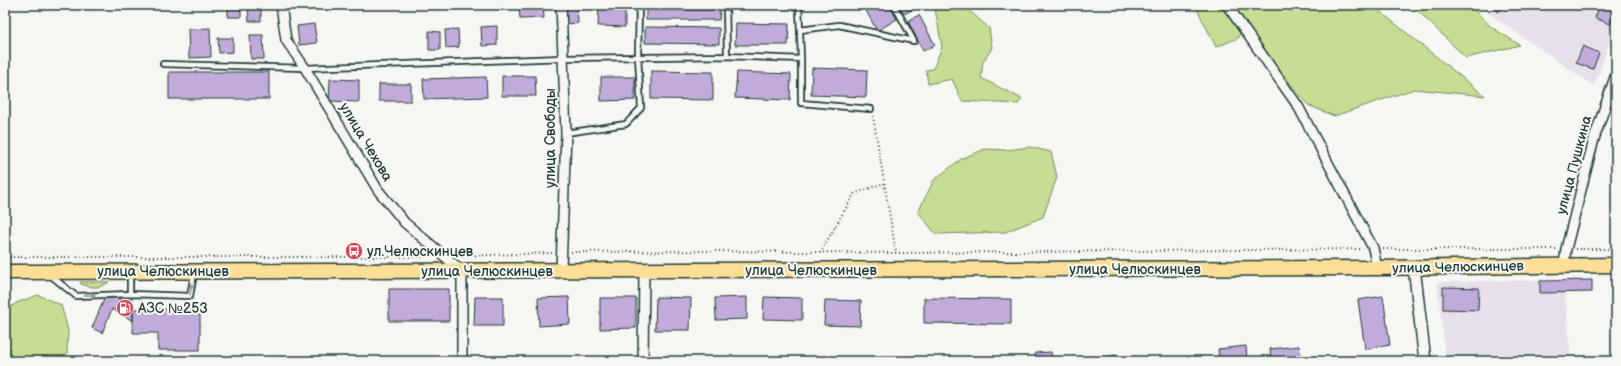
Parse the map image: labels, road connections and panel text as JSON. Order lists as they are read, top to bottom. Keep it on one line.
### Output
{"streets":{"main road":["улица Челюскинцев"],"street":["улица Свободы","улица Чехова","улица Пушкина"]},"crossings":[["улица Свободы","улица Челюскинцев"],["улица Чехова","улица Челюскинцев"],["улица Пушкина","улица Челюскинцев"]],"places":{"bus stop":["ул.Челюскинцев"],"fuel station":["АЗС №253"]}}
